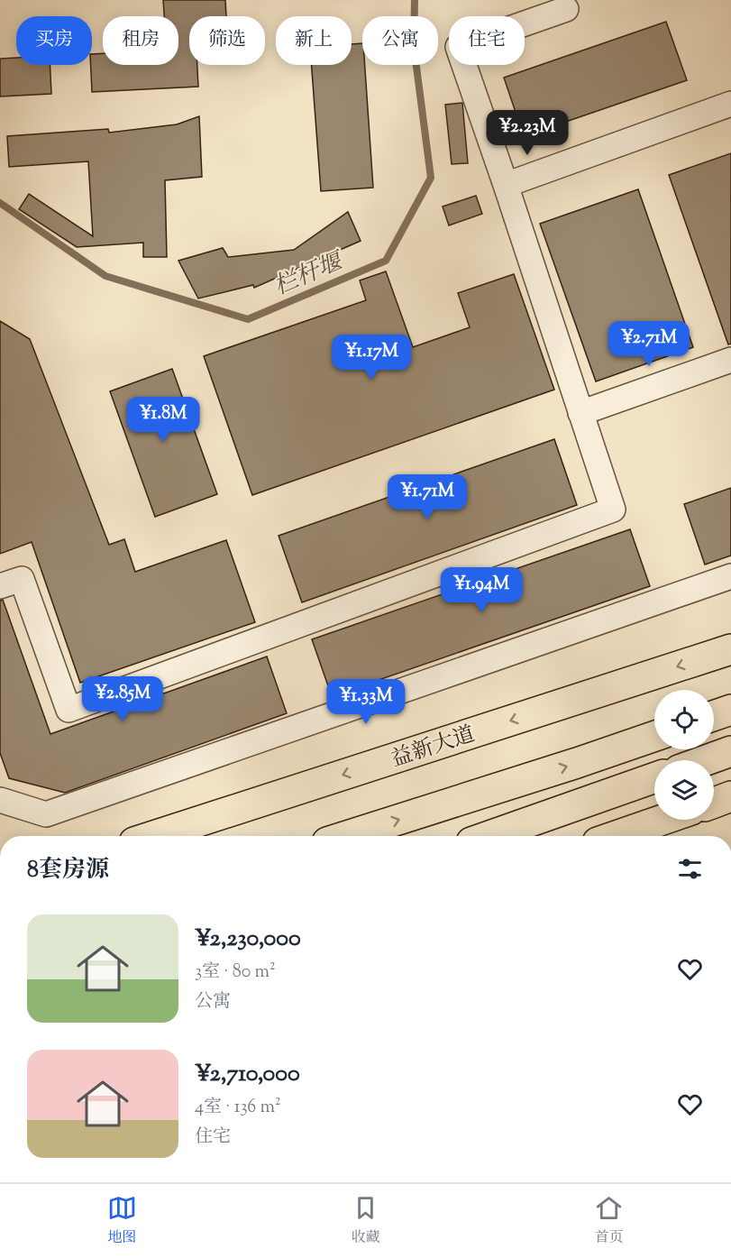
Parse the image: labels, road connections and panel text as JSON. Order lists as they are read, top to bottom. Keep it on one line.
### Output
{"streets":{"main road":["益新大道"]},"water":["栏杆堰"],"page":{"chip":["买房","租房","筛选","新上","公寓","住宅"],"price":["¥2.23M","¥2.71M","¥1.17M","¥1.8M","¥1.71M","¥1.94M","¥2.85M","¥1.33M"],"heading":"8套房源","list":[{"name":"¥2,230,000","note":"3室 · 80 m² · 公寓"},{"name":"¥2,710,000","note":"4室 · 136 m² · 住宅"}],"tabs":["地图","收藏","首页"]}}
